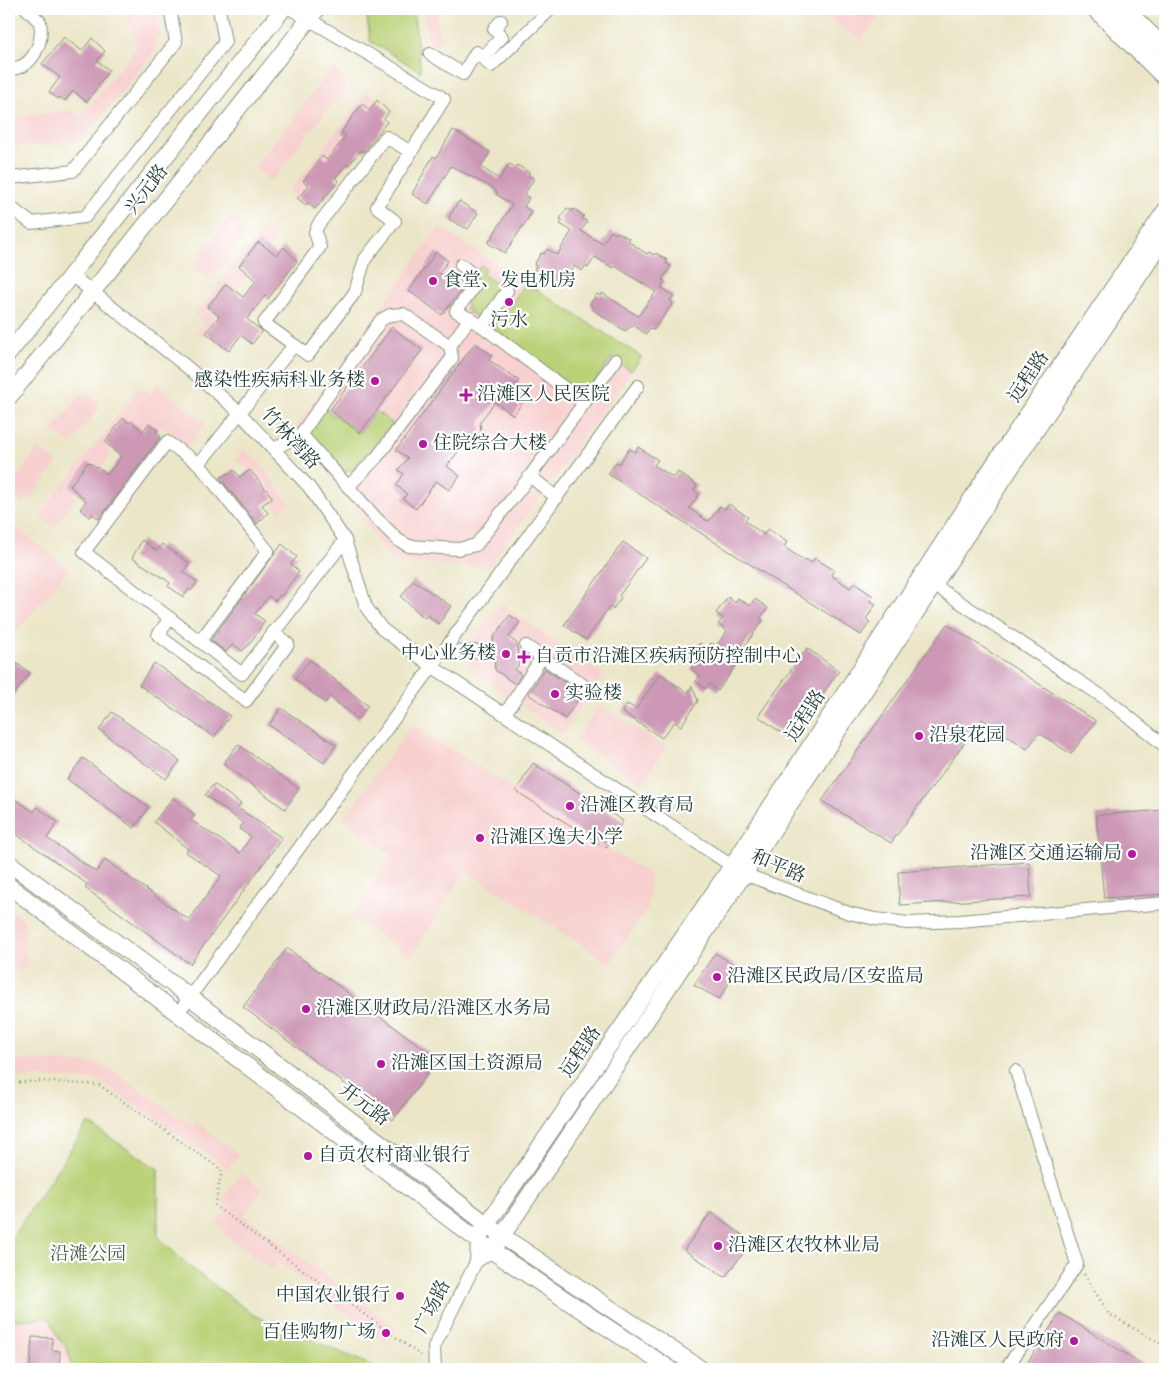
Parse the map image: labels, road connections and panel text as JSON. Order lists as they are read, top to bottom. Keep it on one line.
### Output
{"streets":{"main road":["兴元路","远程路","开元路"],"street":["竹林湾路","和平路","广场路"]},"crossings":[["兴元路","竹林湾路"],["远程路","和平路"],["远程路","开元路"],["竹林湾路","和平路"]],"parks":["沿滩公园"],"places":{"other":["食堂、发电机房","污水","感染性疾病科业务楼","住院综合大楼","中心业务楼","实验楼","沿泉花园","沿滩区教育局","沿滩区逸夫小学","沿滩区交通运输局","沿滩区民政局/区安监局","沿滩区财政局/沿滩区水务局","沿滩区国土资源局","自贡农村商业银行","沿滩区农牧林业局","中国农业银行","百佳购物广场","沿滩区人民政府"],"health":["沿滩区人民医院","自贡市沿滩区疾病预防控制中心"]}}
